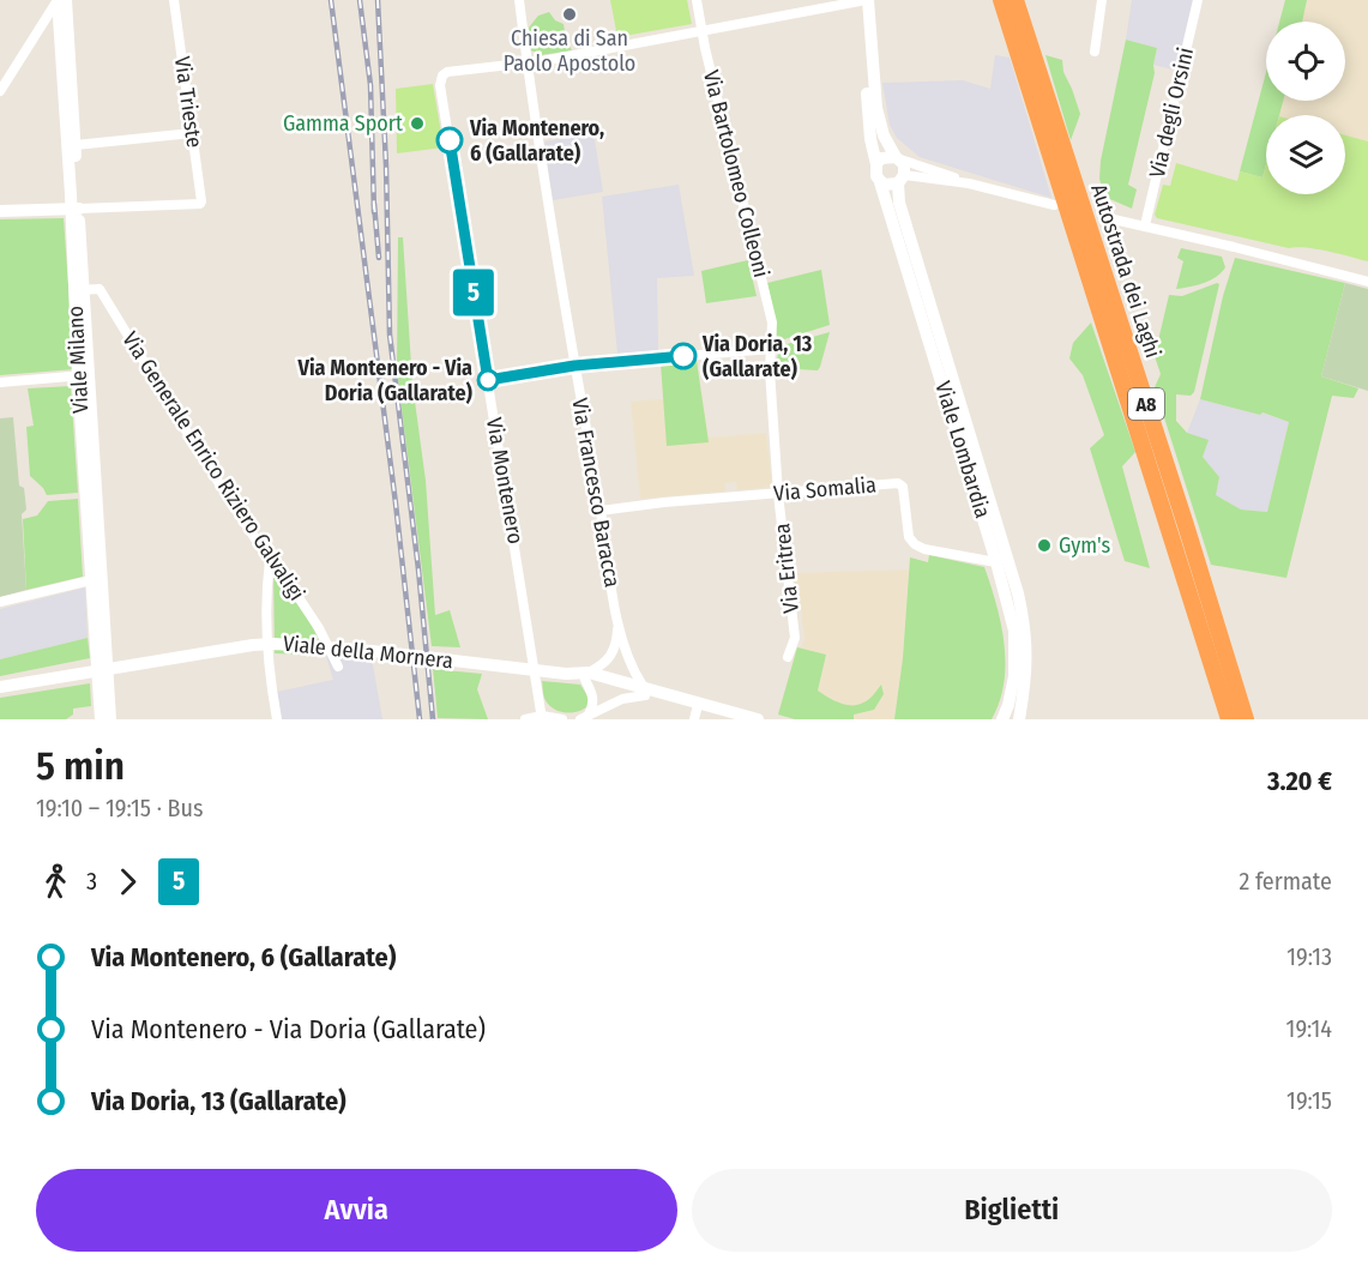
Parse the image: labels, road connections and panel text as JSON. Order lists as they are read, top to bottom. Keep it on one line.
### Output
{"streets":{"highway":["Autostrada dei Laghi","A8"],"main road":["Viale Milano","Viale Lombardia","Viale della Mornera"],"street":["Via Trieste","Via degli Orsini","Via Bartolomeo Colleoni","Via Generale Enrico Riziero Galvaligi","Via Montenero","Via Somalia","Via Francesco Baracca","Via Eritrea"]},"crossings":[["Via Trieste","Viale Milano"],["Via Bartolomeo Colleoni","Via Eritrea"],["Viale Milano","Via Generale Enrico Riziero Galvaligi"],["Viale Lombardia","Via Somalia"],["Via Montenero","Via Francesco Baracca"],["Via Somalia","Via Francesco Baracca"],["Via Somalia","Via Eritrea"],["Via Francesco Baracca","Viale della Mornera"]],"places":["Chiesa di San Paolo Apostolo","Gamma Sport","Via Montenero, 6 (Gallarate)","Via Doria, 13 (Gallarate)","Via Montenero - Via Doria (Gallarate)","Gym's"],"lines":["bus line 5"],"page":{"on_map":"5","heading":["5 min","19:10 – 19:15 · Bus","3.20 €"],"legs":["3","5","2 fermate"],"list":[{"name":"Via Montenero, 6 (Gallarate)","value":"19:13"},{"name":"Via Montenero - Via Doria (Gallarate)","value":"19:14"},{"name":"Via Doria, 13 (Gallarate)","value":"19:15"}],"buttons":["Avvia","Biglietti"]}}
